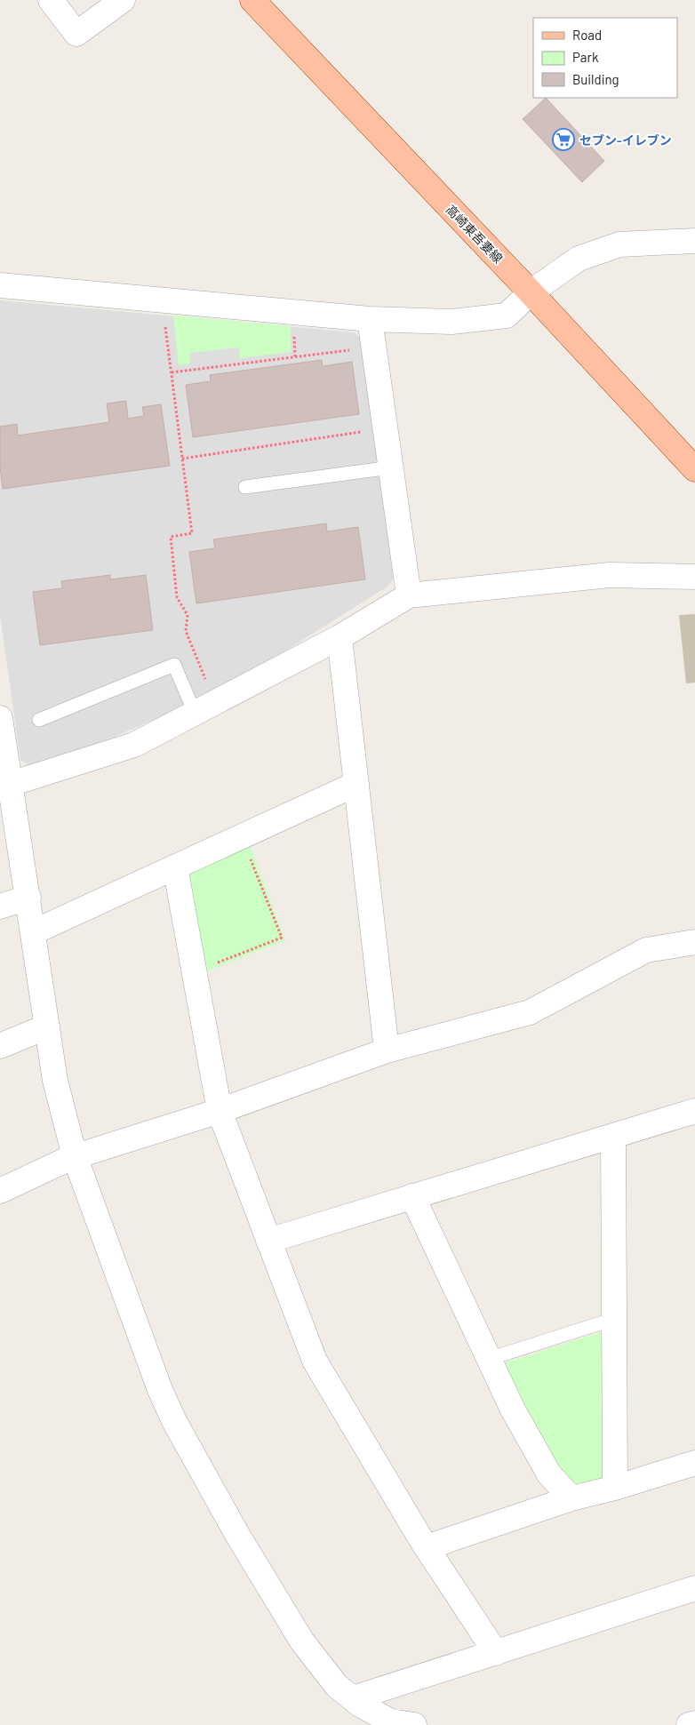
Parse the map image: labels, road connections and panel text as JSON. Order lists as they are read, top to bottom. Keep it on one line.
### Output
{"streets":{"main road":["高崎東吾妻線"]},"places":{"supermarket":["セブン-イレブン"]},"legend":["Road","Park","Building"]}
